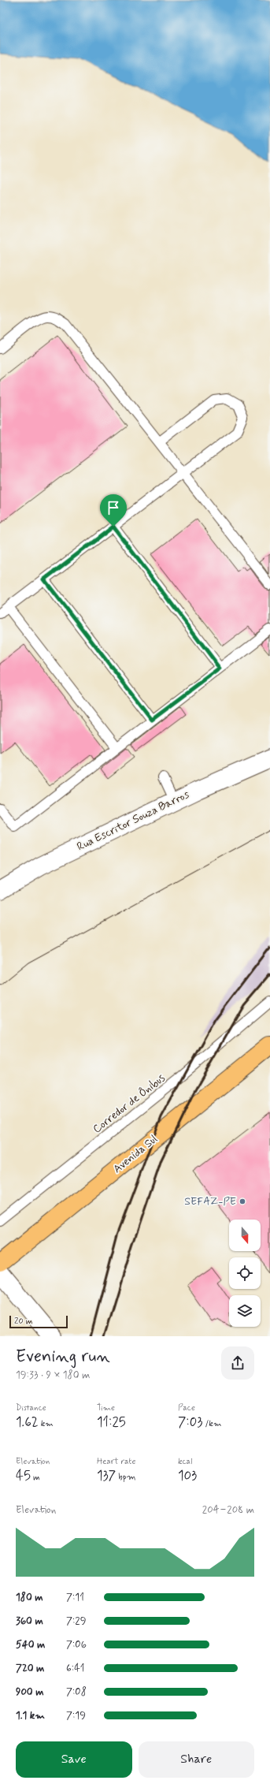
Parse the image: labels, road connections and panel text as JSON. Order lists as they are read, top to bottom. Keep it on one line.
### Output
{"streets":{"highway":["Avenida Sul"],"street":["Rua Escritor Souza Barros"],"lane":["Corredor de Ônibus"]},"places":["SEFAZ-PE"],"scale_bar":"20 m","north":"bottom","page":{"scale":"20 m","heading":["Evening run","19:33 · 9 × 180 m"],"stats":[["Distance","1.62 km"],["Time","11:25"],["Pace","7:03 /km"],["Elevation","45 m"],["Heart rate","137 bpm"],["kcal","103"]],"chart":["Elevation","204–208 m"],"list":[{"name":"180 m","note":"7:11"},{"name":"360 m","note":"7:29"},{"name":"540 m","note":"7:06"},{"name":"720 m","note":"6:41"},{"name":"900 m","note":"7:08"},{"name":"1.1 km","note":"7:19"}],"buttons":["Save","Share"]}}
